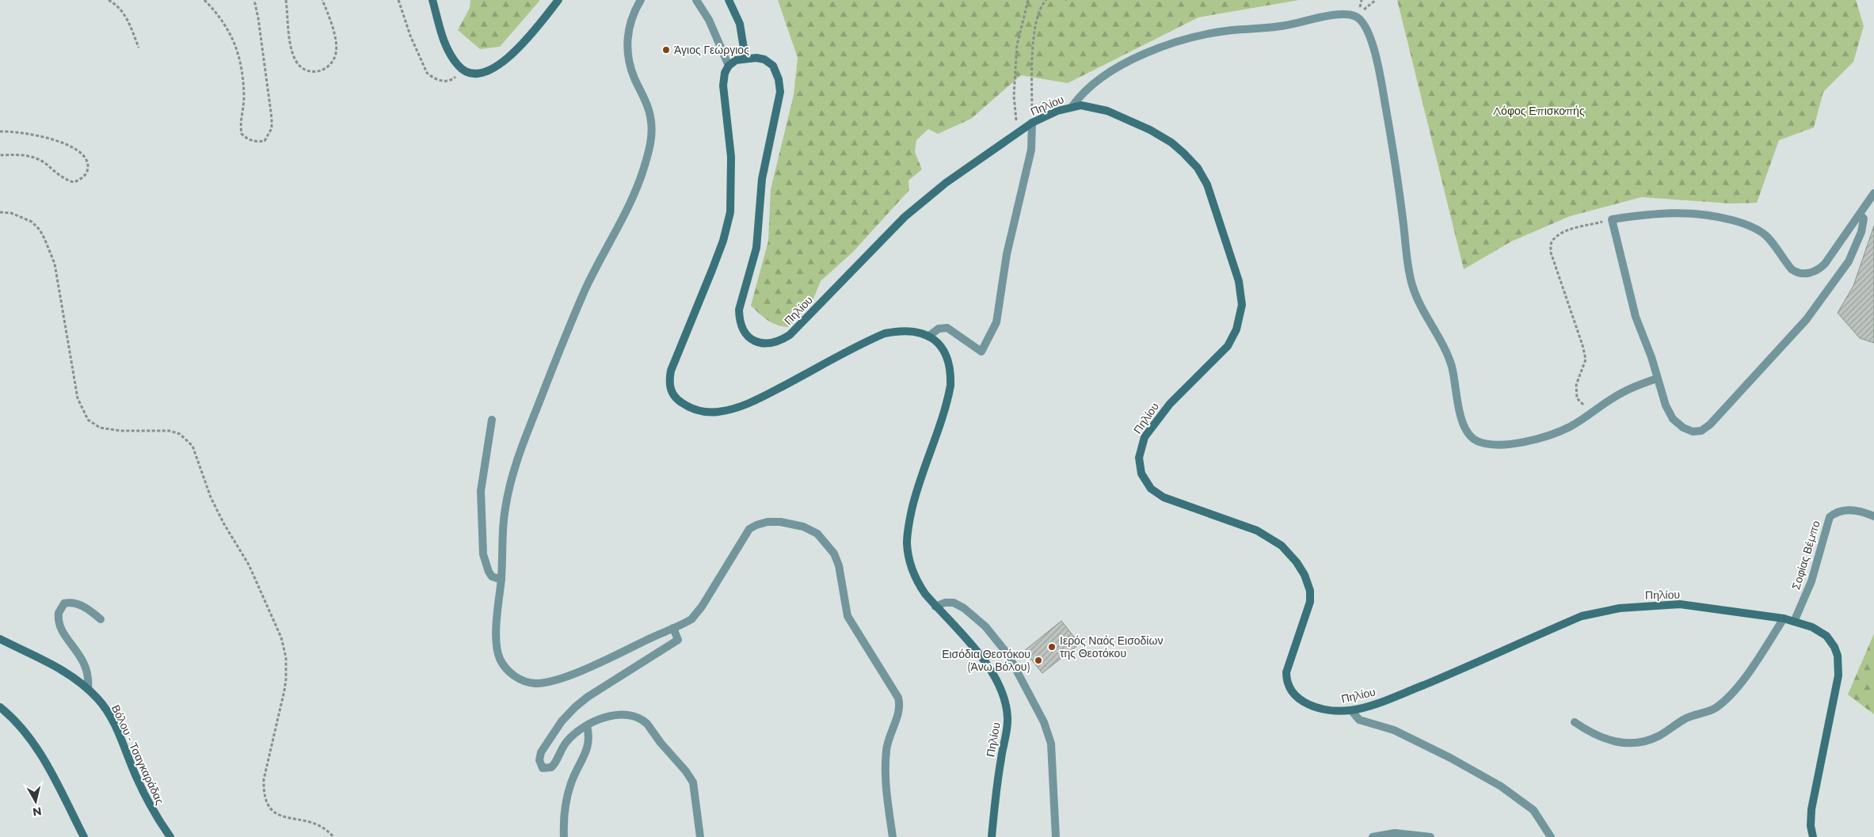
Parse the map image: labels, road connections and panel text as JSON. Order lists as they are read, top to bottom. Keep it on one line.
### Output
{"streets":{"main road":["Πηλίου","Βόλου - Τσαγκαράδας"],"street":["Σοφίας Βέμπο"]},"crossings":[["Πηλίου","Σοφίας Βέμπο"]],"parks":["Λόφος Επισκοπής"],"places":["Άγιος Γεώργιος","Ιερός Ναός Εισοδίων της Θεοτόκου","Εισόδια Θεοτόκου (Άνω Βόλου)"],"north":"bottom"}
